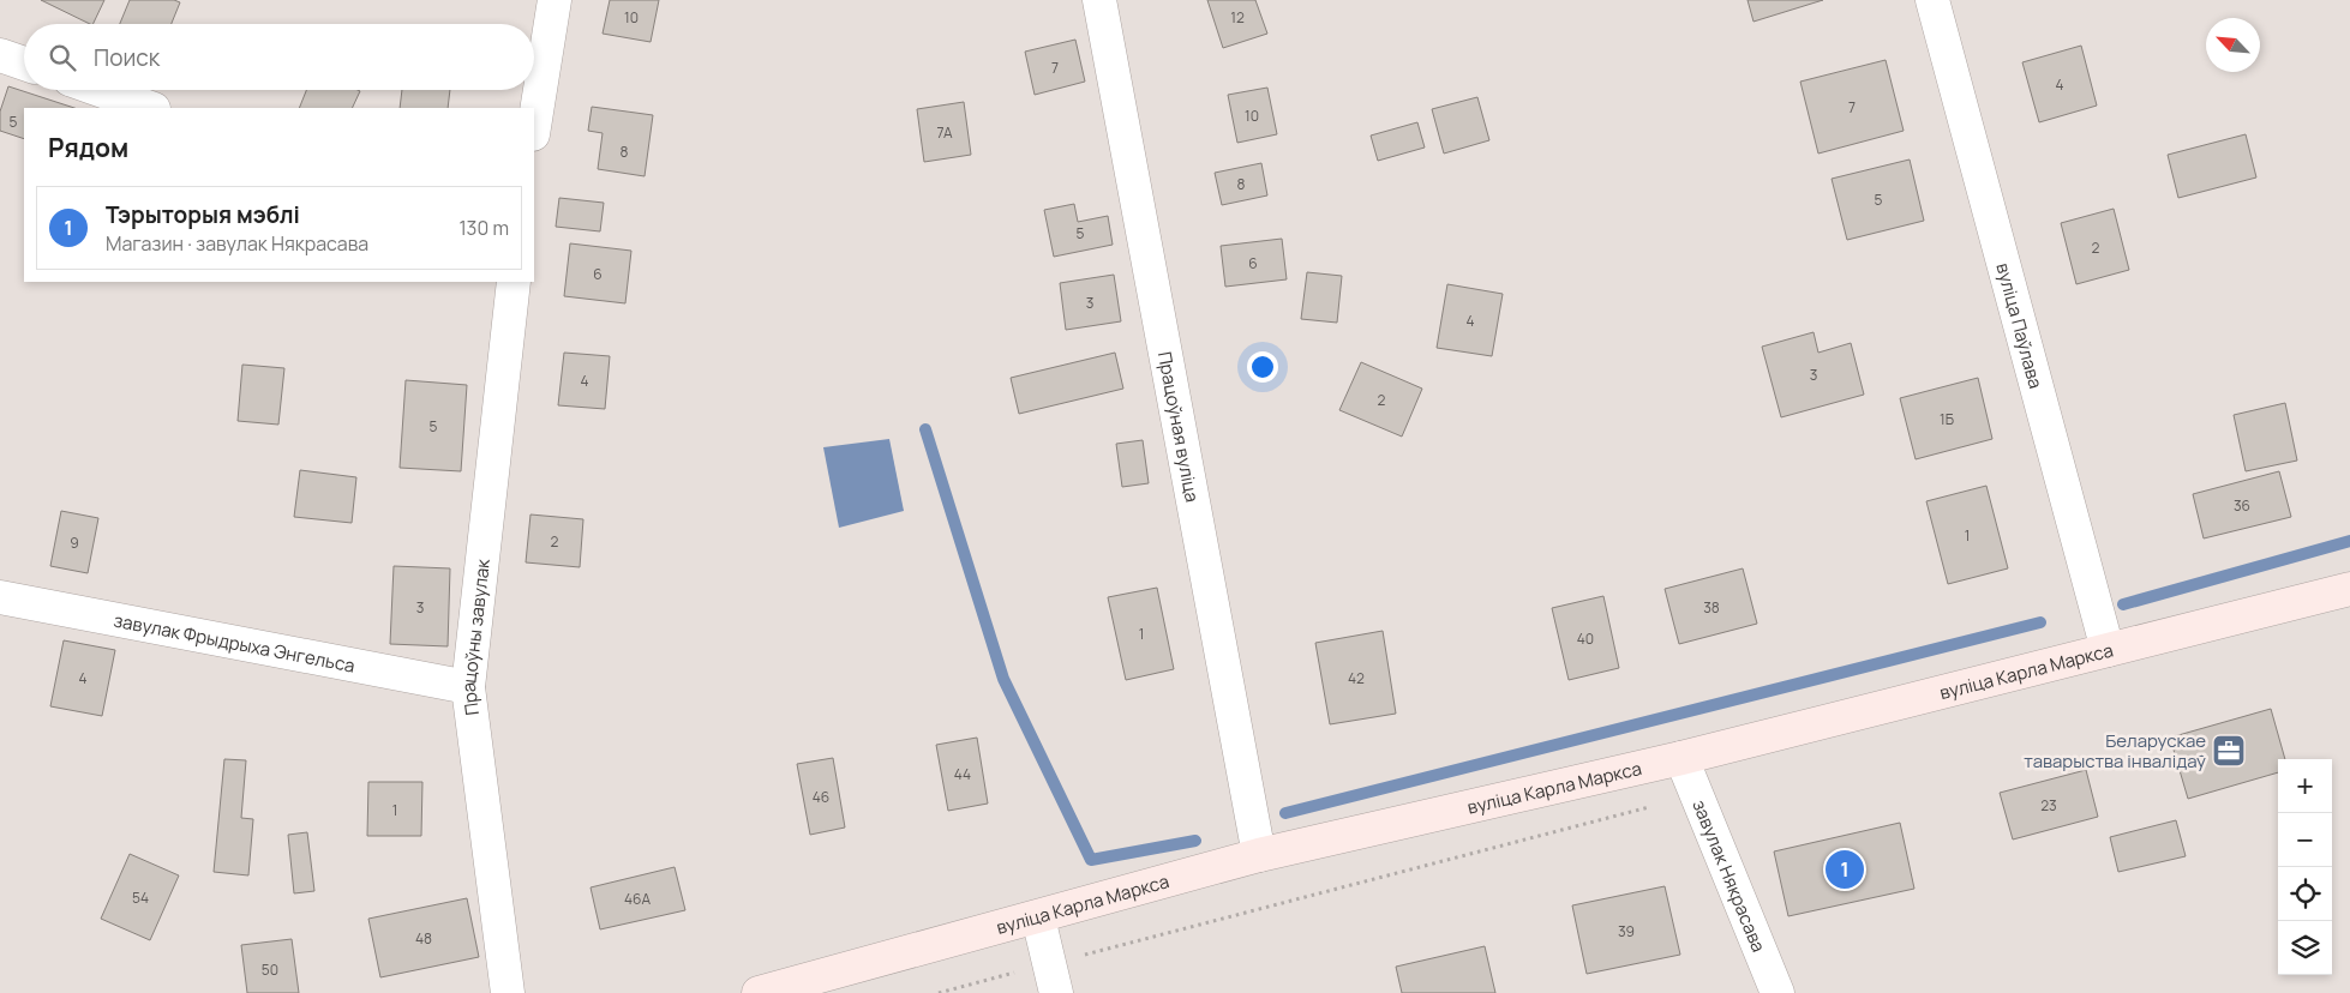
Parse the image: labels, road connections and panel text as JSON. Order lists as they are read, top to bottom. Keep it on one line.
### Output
{"streets":{"main road":["вуліца Карла Маркса"],"street":["вуліца Паўлава","Працоўная вуліца","Працоўны завулак","завулак Фрыдрыха Энгельса","завулак Някрасава"]},"crossings":[["вуліца Паўлава","вуліца Карла Маркса"],["Працоўная вуліца","вуліца Карла Маркса"],["Працоўны завулак","завулак Фрыдрыха Энгельса"],["вуліца Карла Маркса","завулак Някрасава"]],"places":{"office":["Беларускае таварыства інвалідаў"]},"house_numbers":["10","12","7","4","7","10","5","7А","8","8","5","5","2","6","6","3","4","3","4","2","1Б","5","36","1","2","9","3","38","1","40","4","42","44","46","23","1","54","46А","39","48","50"],"north":"top left","page":{"search":"Поиск","heading":"Рядом","list":[{"mark":"1","name":"Тэрыторыя мэблі","note":"Магазин · завулак Някрасава","value":"130 m"}],"map_buttons":["+","−"],"pins":"1"}}
